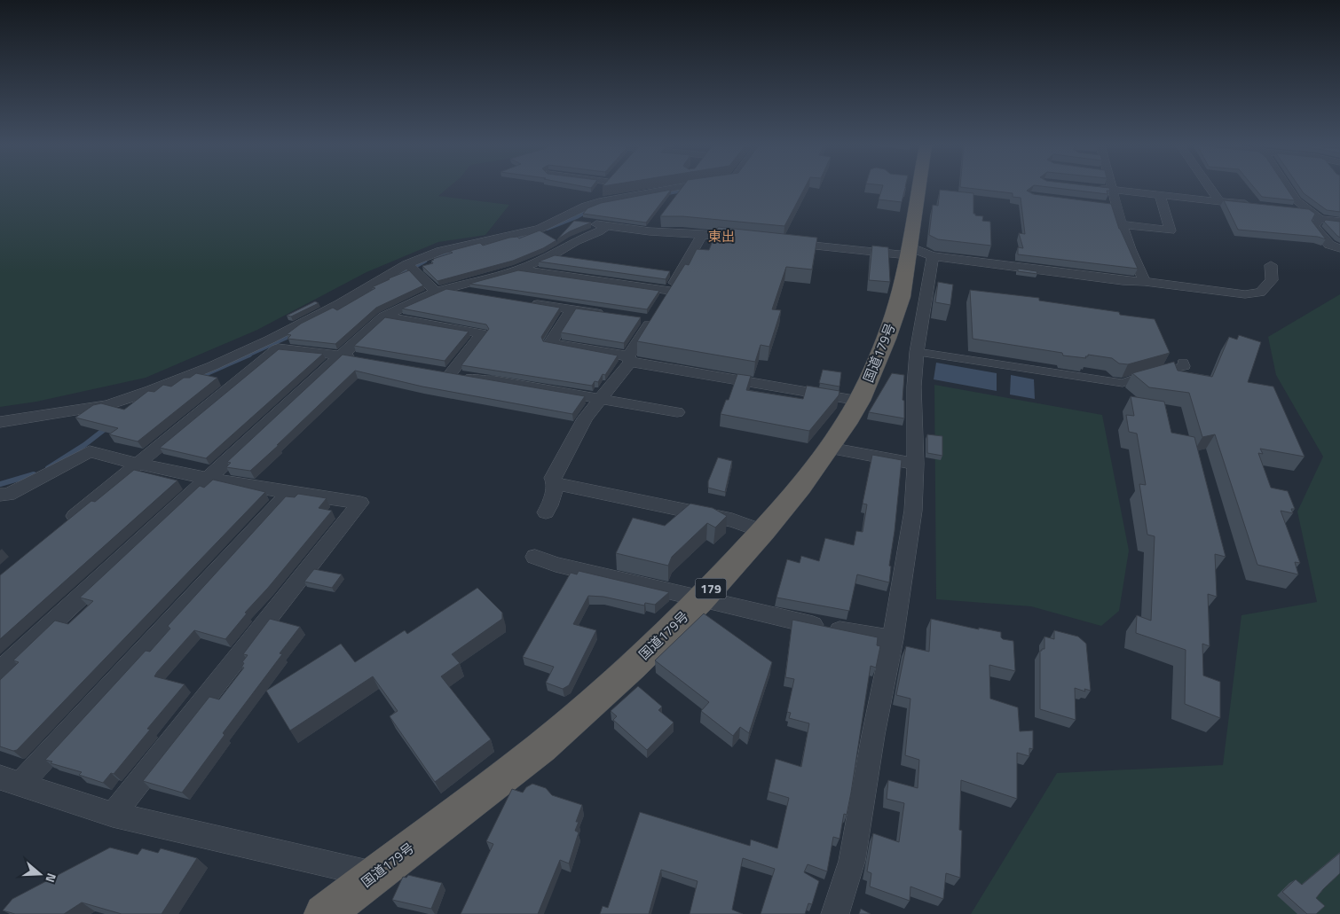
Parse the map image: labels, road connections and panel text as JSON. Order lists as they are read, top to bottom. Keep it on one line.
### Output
{"streets":{"highway":["国道179号","179"]},"districts":["東出"],"north":"right"}
